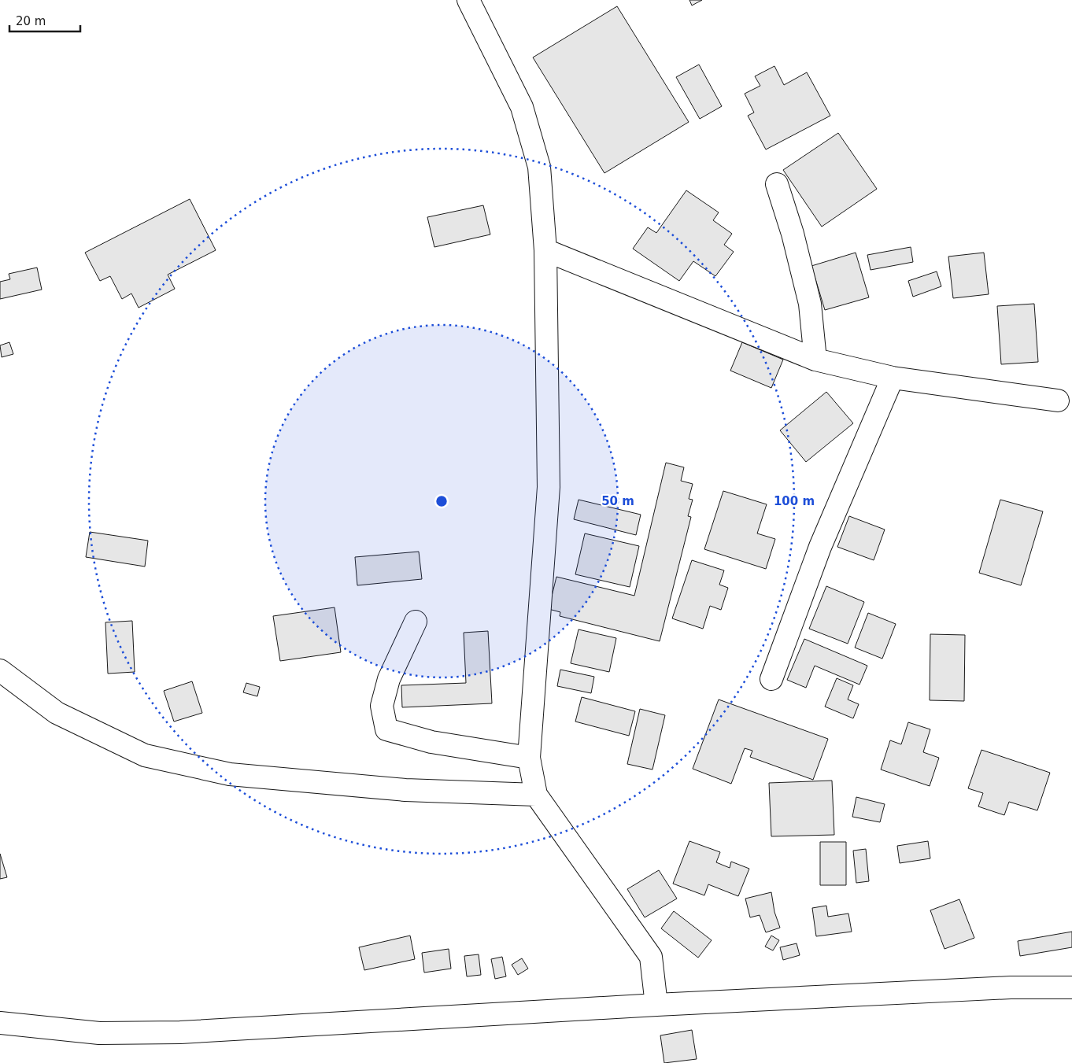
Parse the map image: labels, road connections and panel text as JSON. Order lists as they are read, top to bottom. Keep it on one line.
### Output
{"scale_bar":"20 m","rings":["50 m","100 m"]}
